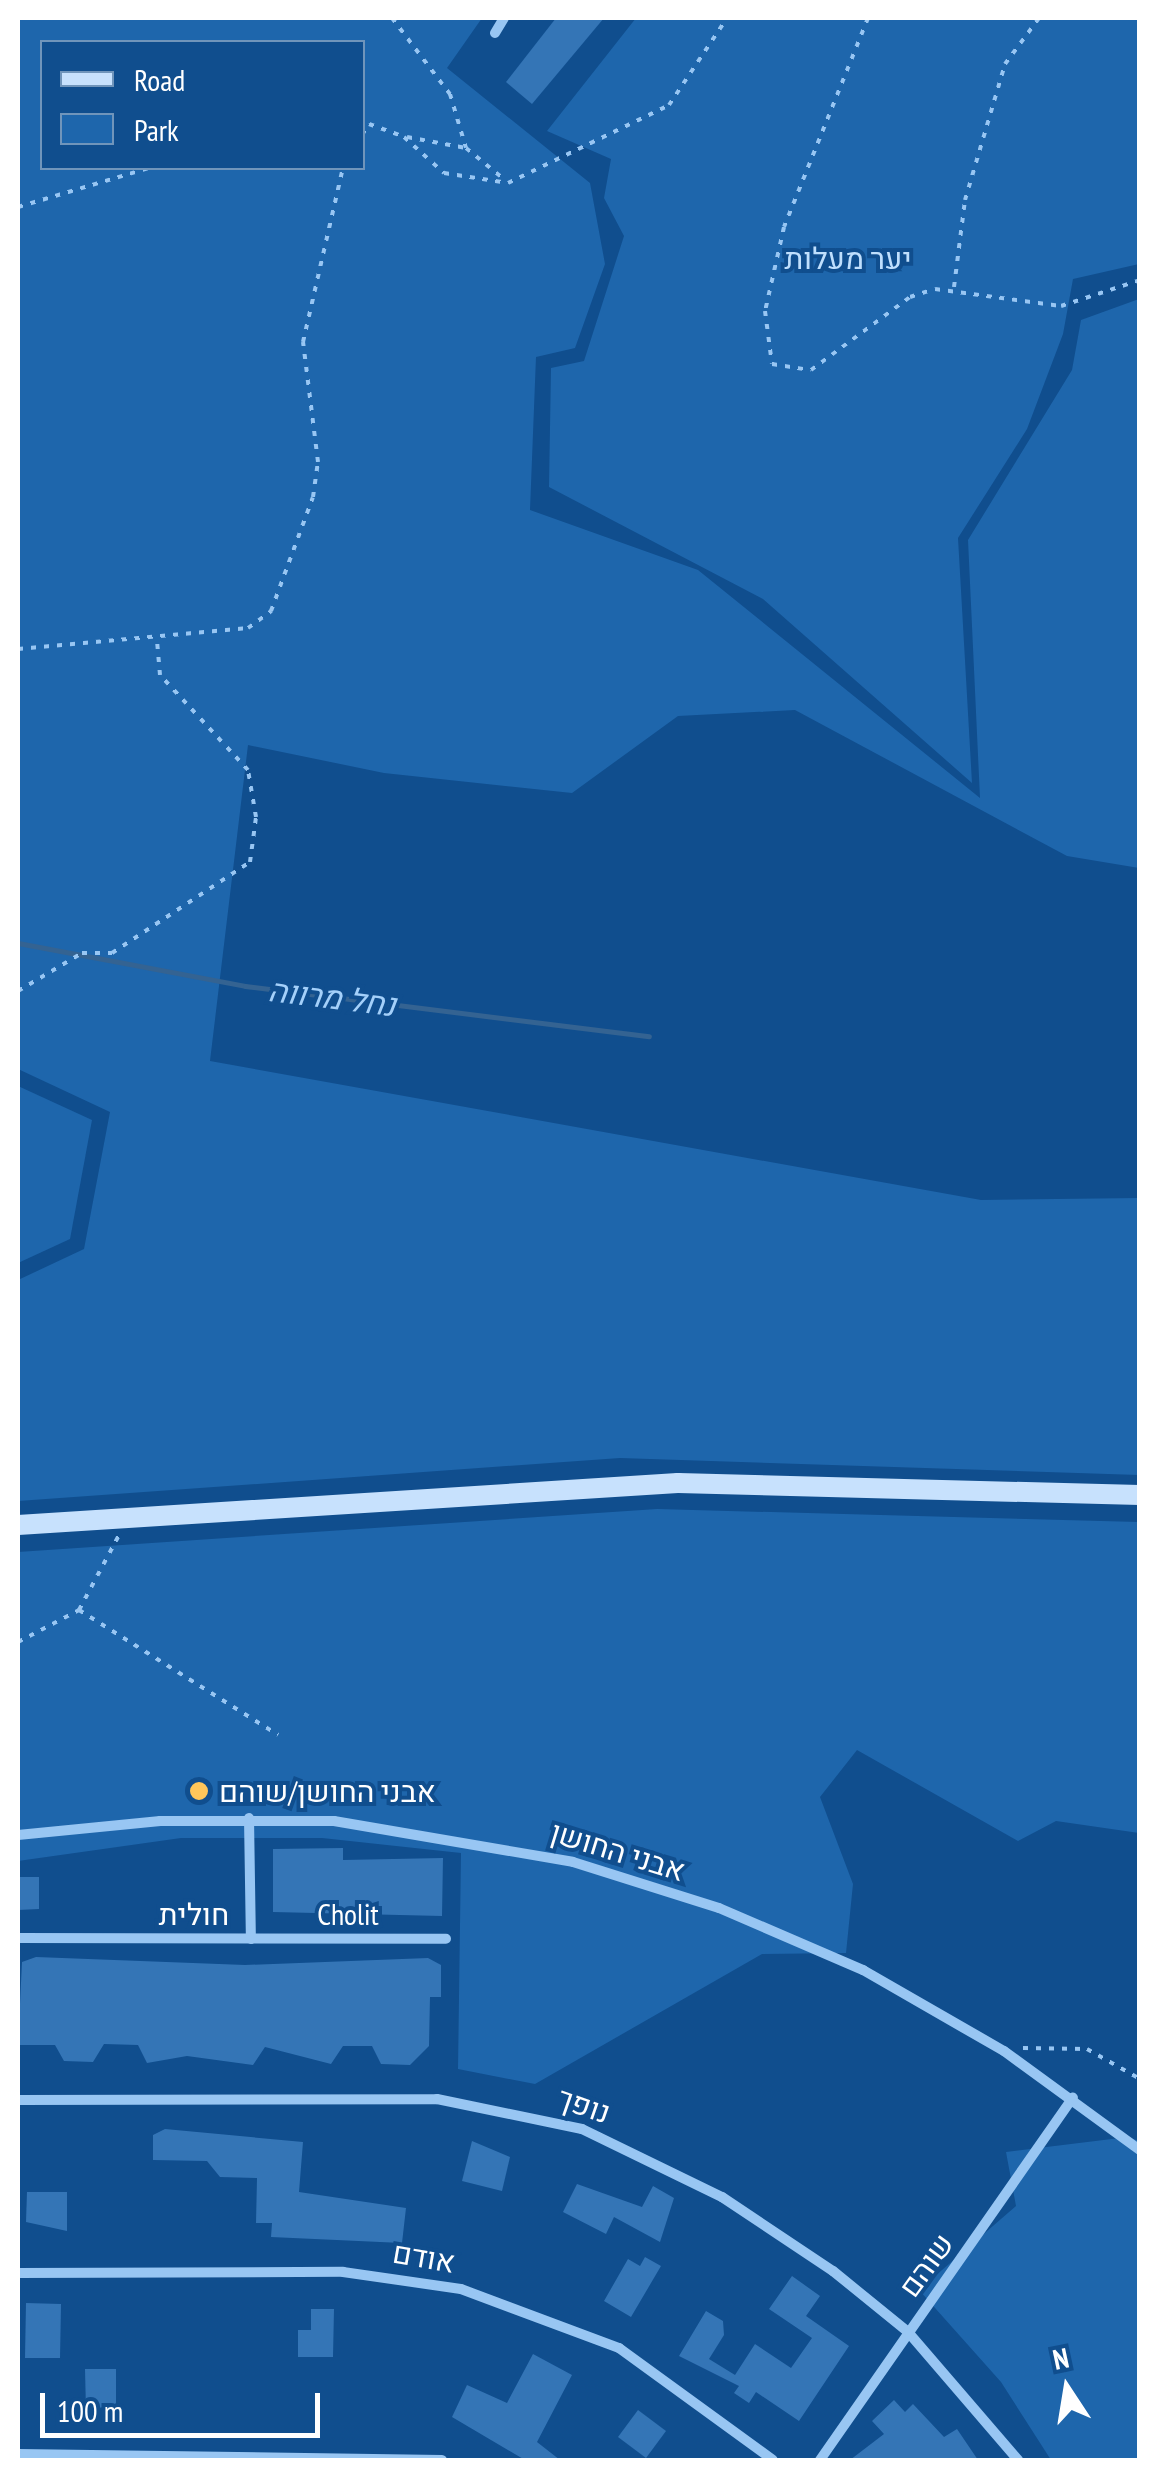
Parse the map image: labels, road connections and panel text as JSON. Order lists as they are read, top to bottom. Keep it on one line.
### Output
{"streets":{"street":["אבני החושן","חולית","Cholit","נופך","אודם","שוהם"]},"crossings":[["אבני החושן","חולית"],["אבני החושן","שוהם"],["חולית","Cholit"],["נופך","שוהם"]],"water":["נחל מרווה"],"parks":["יער מעלות"],"places":["אבני החושן/שוהם"],"legend":["Road","Park"],"scale_bar":"100 m","north":"top"}
